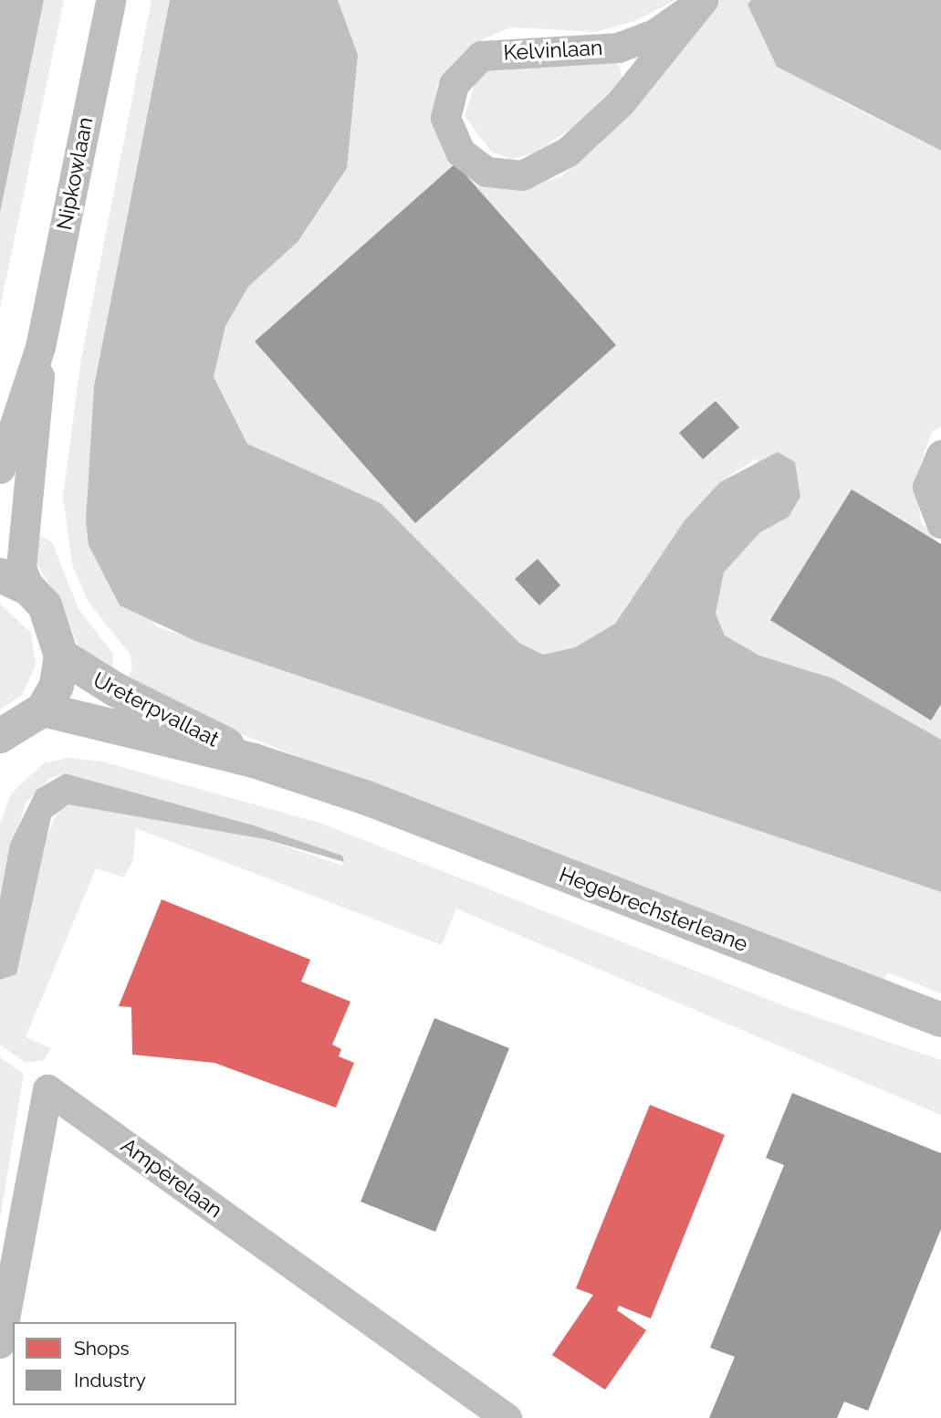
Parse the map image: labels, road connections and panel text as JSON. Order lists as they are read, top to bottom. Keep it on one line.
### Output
{"streets":{"street":["Kelvinlaan","Nipkowlaan","Ureterpvallaat","Hegebrechsterleane","Ampèrelaan"]},"crossings":[["Ureterpvallaat","Hegebrechsterleane"]],"legend":["Shops","Industry"]}
